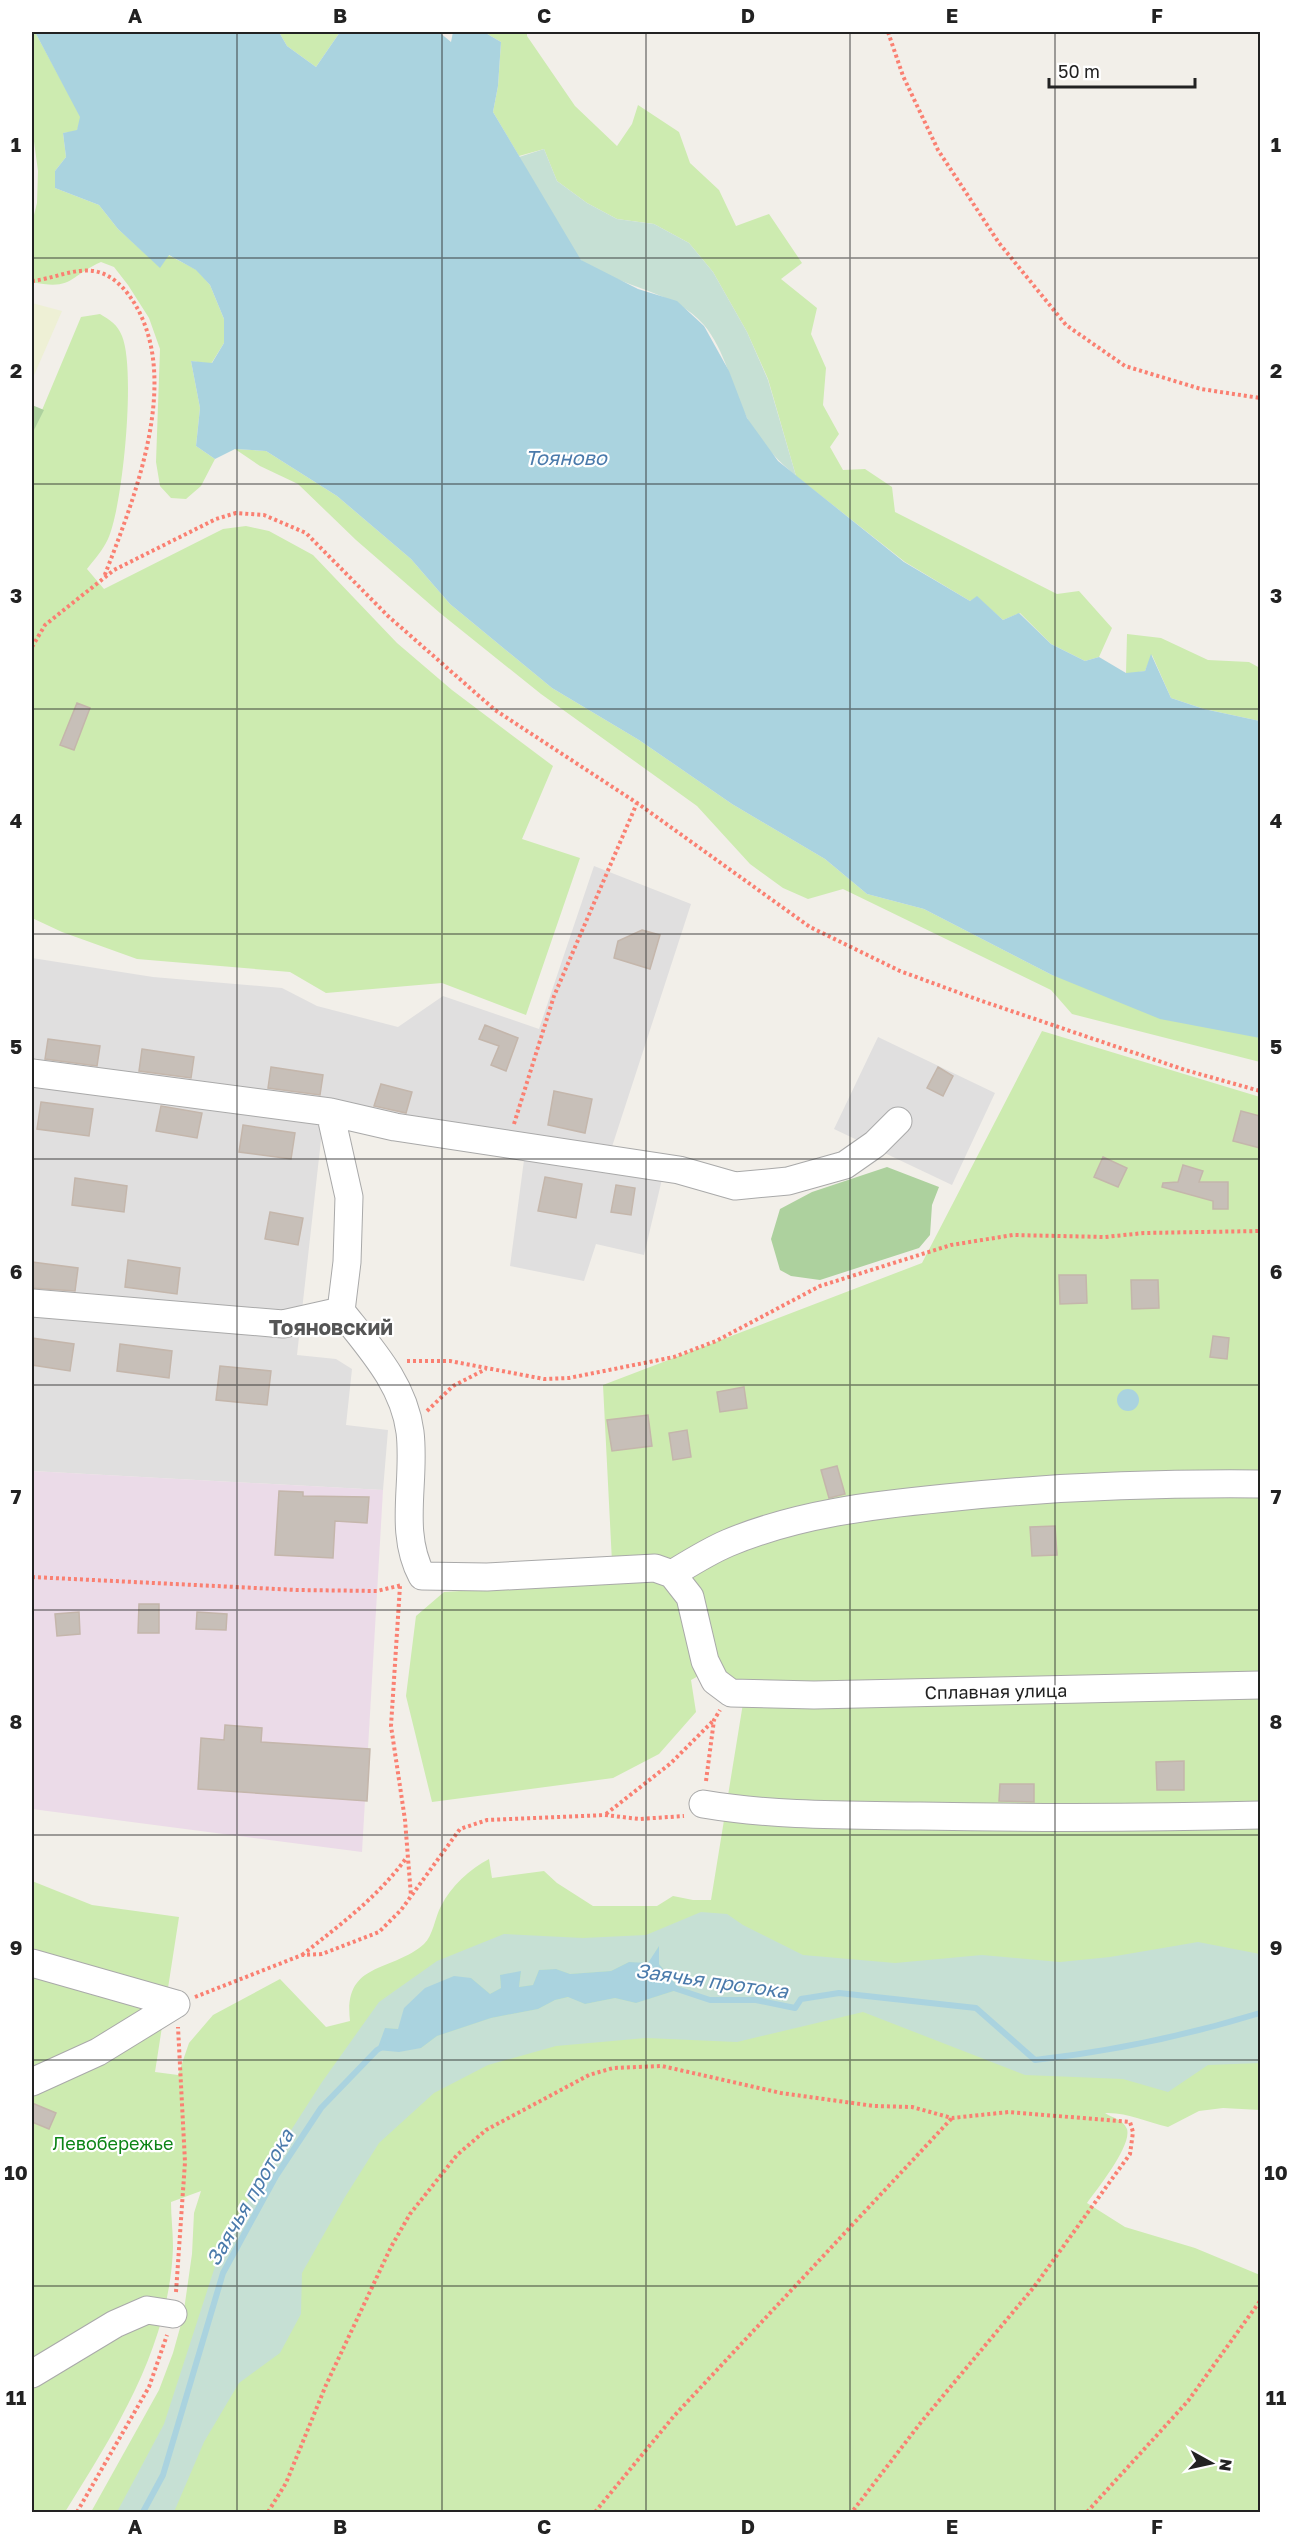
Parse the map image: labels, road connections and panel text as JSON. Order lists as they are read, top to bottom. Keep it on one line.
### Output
{"streets":{"street":["Сплавная улица"]},"districts":["Тояновский"],"water":["Тояново","Заячья протока"],"parks":["Левобережье"],"scale_bar":"50 m","north":"right","grid":{"columns":["A","B","C","D","E","F"],"rows":["1","2","3","4","5","6","7","8","9","10","11"]}}
